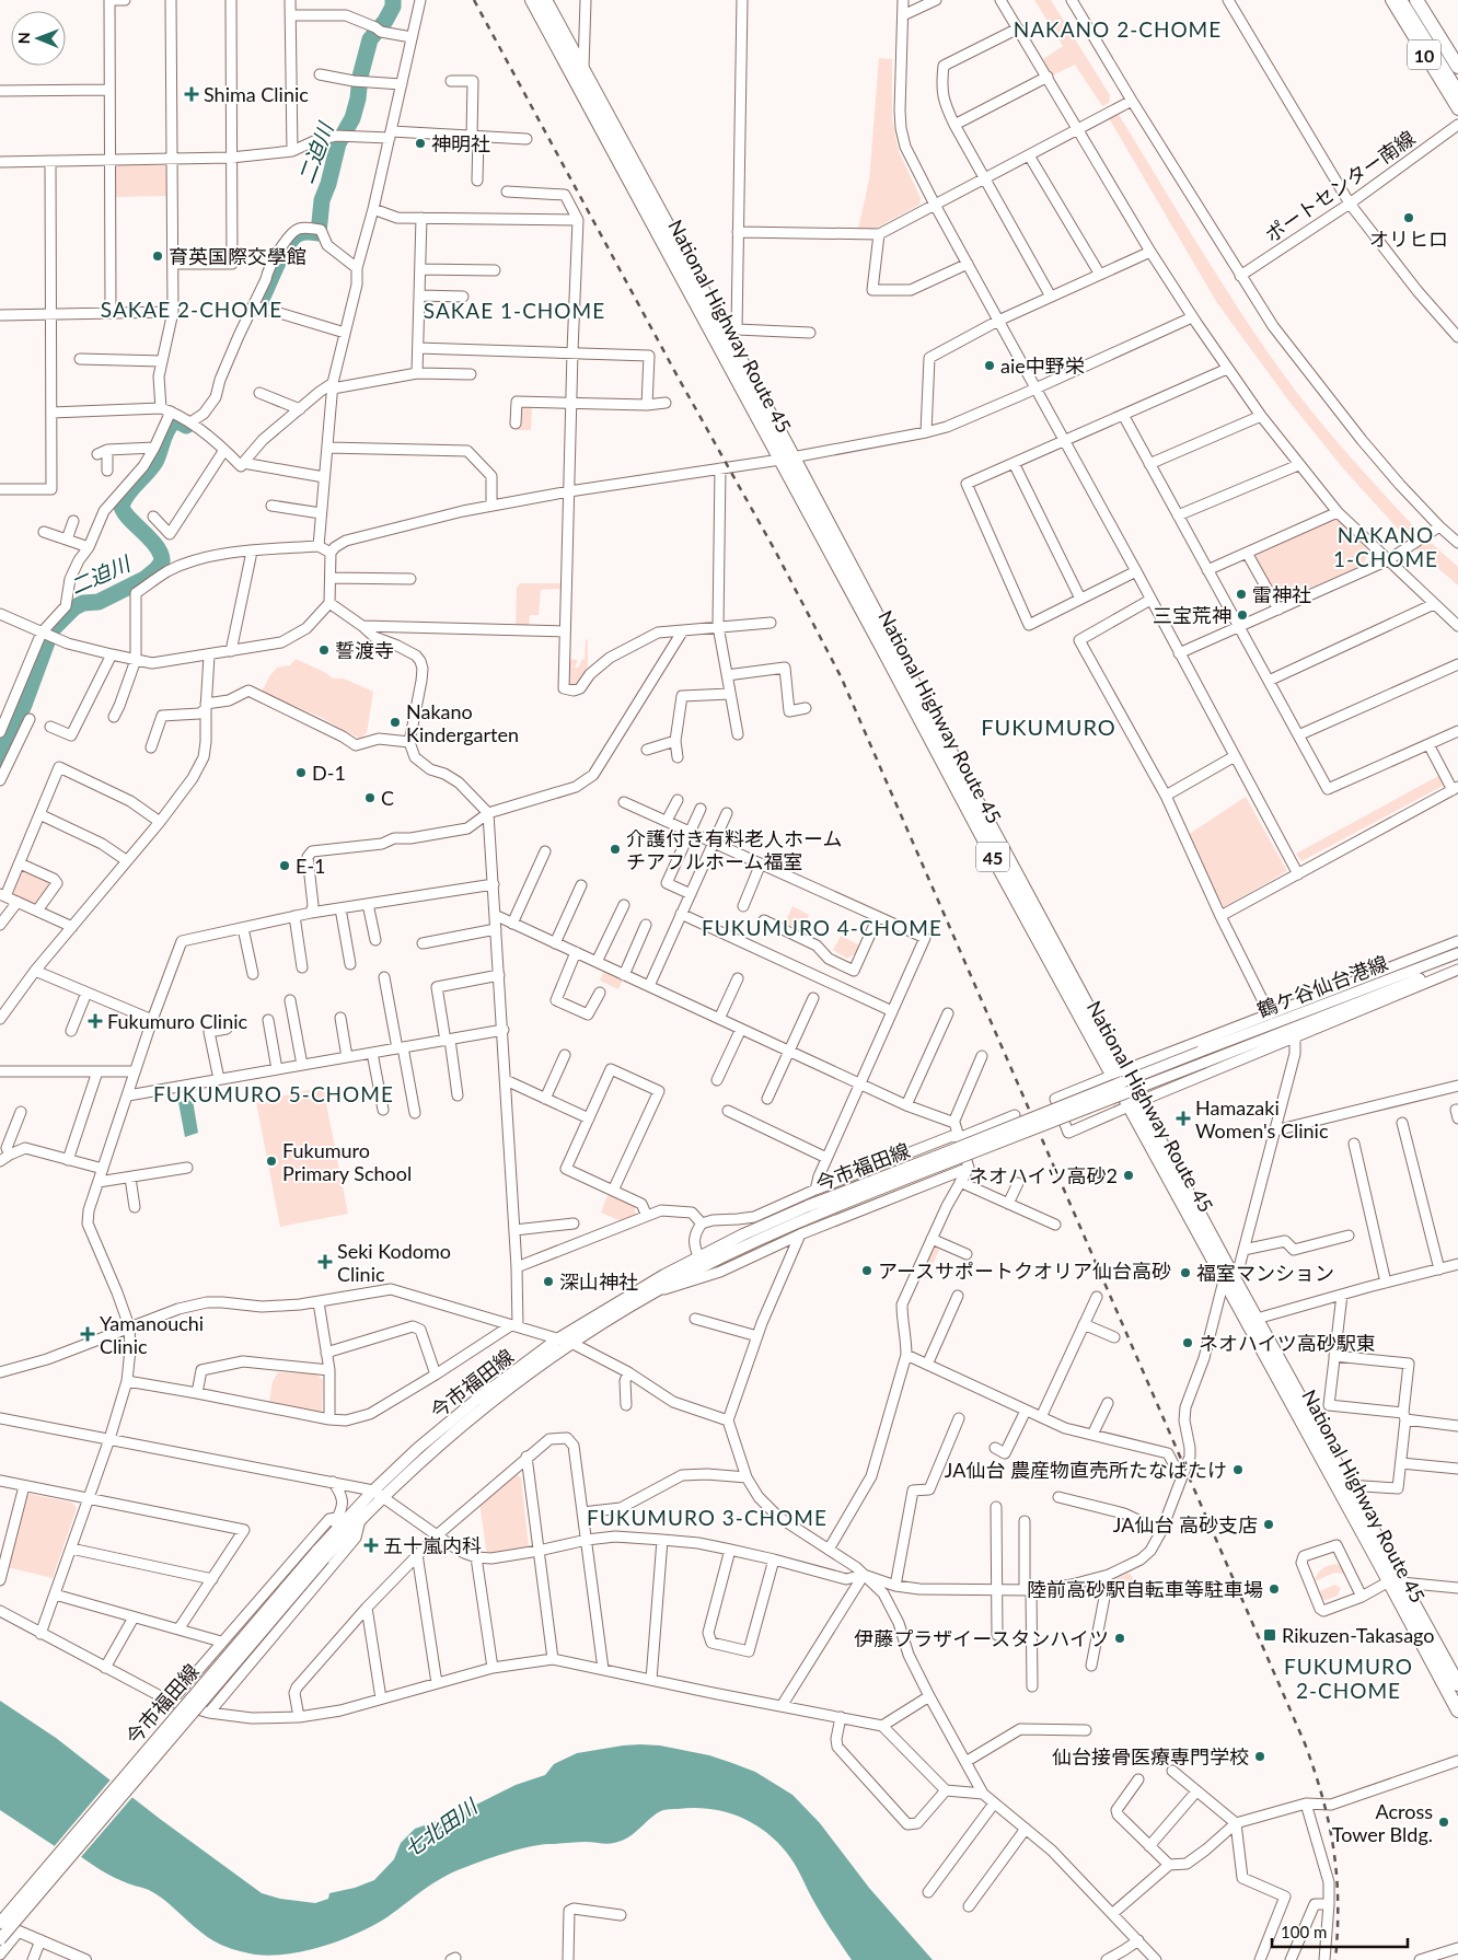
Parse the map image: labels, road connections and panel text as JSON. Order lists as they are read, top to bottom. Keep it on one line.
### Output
{"streets":{"highway":["National Highway Route 45","45"],"main road":["10","今市福田線"],"street":["ポートセンター南線","鶴ケ谷仙台港線"]},"crossings":[["National Highway Route 45","鶴ケ谷仙台港線"],["National Highway Route 45","今市福田線"],["鶴ケ谷仙台港線","今市福田線"]],"districts":["NAKANO 2-CHOME","SAKAE 2-CHOME","SAKAE 1-CHOME","NAKANO 1-CHOME","FUKUMURO","FUKUMURO 4-CHOME","FUKUMURO 5-CHOME","FUKUMURO 3-CHOME","FUKUMURO 2-CHOME"],"water":["二迫川","七北田川"],"places":{"health":["Shima Clinic","Fukumuro Clinic","Hamazaki Women's Clinic","Seki Kodomo Clinic","Yamanouchi Clinic","五十嵐内科"],"other":["神明社","オリヒロ","育英国際交學館","aie中野栄","雷神社","三宝荒神","誓渡寺","Nakano Kindergarten","D-1","C","介護付き有料老人ホーム チアフルホーム福室","E-1","Fukumuro Primary School","ネオハイツ高砂2","アースサポートクオリア仙台高砂","福室マンション","深山神社","ネオハイツ高砂駅東","JA仙台 農産物直売所たなばたけ","JA仙台 高砂支店","陸前高砂駅自転車等駐車場","伊藤プラザイースタンハイツ","仙台接骨医療専門学校","Across Tower Bldg."],"transit":["Rikuzen-Takasago"]},"scale_bar":"100 m","north":"left"}
